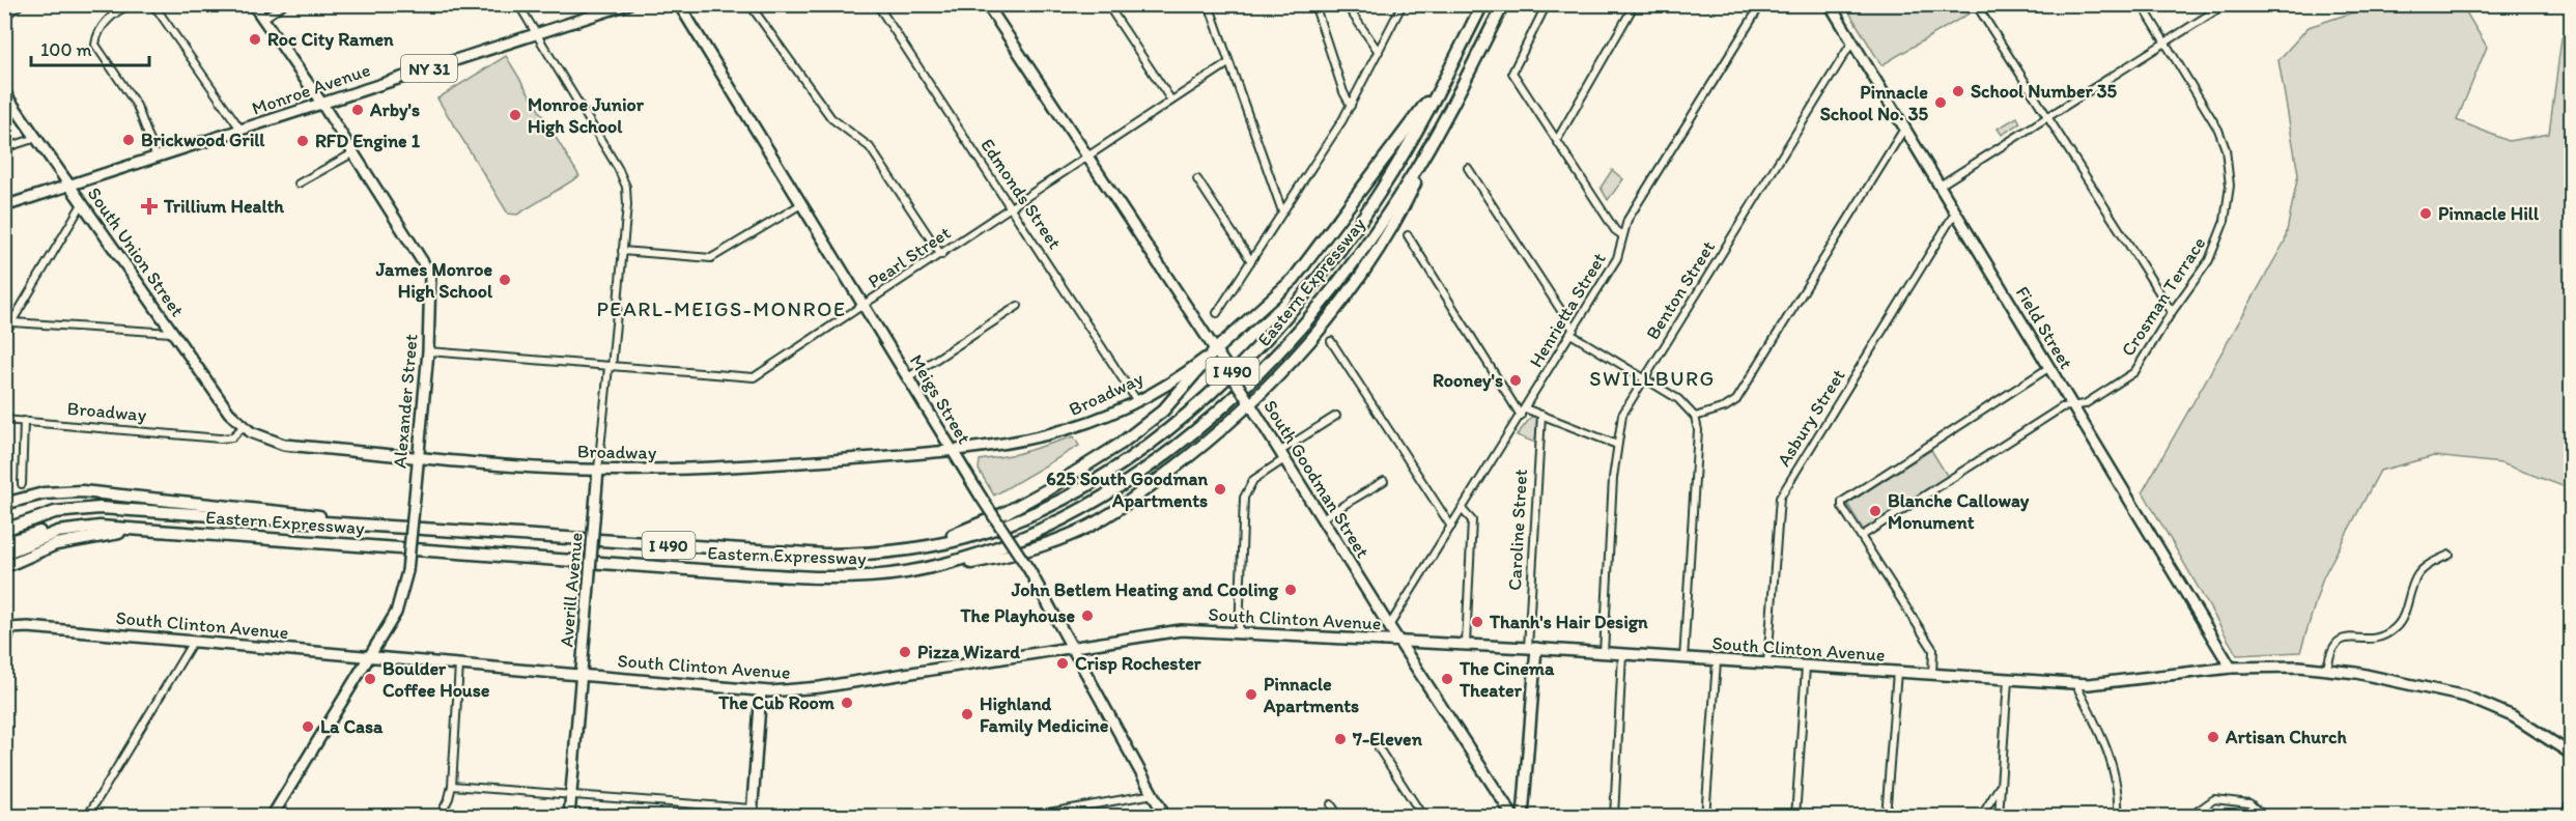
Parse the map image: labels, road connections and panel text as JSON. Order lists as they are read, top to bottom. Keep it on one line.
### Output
{"streets":{"highway":["Eastern Expressway","I 490"],"street":["NY 31","Monroe Avenue","Edmonds Street","South Union Street","Pearl Street","Benton Street","Crosman Terrace","Henrietta Street","Field Street","Broadway","Meigs Street","Alexander Street","Asbury Street","South Goodman Street","Caroline Street","Averill Avenue","South Clinton Avenue"]},"crossings":[["Monroe Avenue","South Union Street"],["Monroe Avenue","Alexander Street"],["Monroe Avenue","Averill Avenue"],["Edmonds Street","Pearl Street"],["Edmonds Street","Broadway"],["South Union Street","Broadway"],["Pearl Street","Meigs Street"],["Pearl Street","Alexander Street"],["Pearl Street","South Goodman Street"],["Pearl Street","Averill Avenue"],["Benton Street","Field Street"],["Benton Street","South Clinton Avenue"],["Crosman Terrace","Field Street"],["Henrietta Street","South Goodman Street"],["Field Street","Asbury Street"],["Field Street","South Clinton Avenue"],["Broadway","Meigs Street"],["Broadway","Alexander Street"],["Broadway","South Goodman Street"],["Broadway","Averill Avenue"],["Meigs Street","South Clinton Avenue"],["Alexander Street","South Clinton Avenue"],["Asbury Street","South Clinton Avenue"],["South Goodman Street","South Clinton Avenue"],["Caroline Street","South Clinton Avenue"],["Averill Avenue","South Clinton Avenue"]],"districts":["PEARL-MEIGS-MONROE","SWILLBURG"],"places":{"other":["Roc City Ramen","School Number 35","Pinnacle School No. 35","Arby's","Monroe Junior High School","Brickwood Grill","RFD Engine 1","Pinnacle Hill","James Monroe High School","Rooney's","625 South Goodman Apartments","Blanche Calloway Monument","John Betlem Heating and Cooling","The Playhouse","Thanh's Hair Design","Pizza Wizard","Crisp Rochester","Boulder Coffee House","The Cinema Theater","Pinnacle Apartments","The Cub Room","Highland Family Medicine","La Casa","Artisan Church","7-Eleven"],"health":["Trillium Health"]},"scale_bar":"100 m"}
